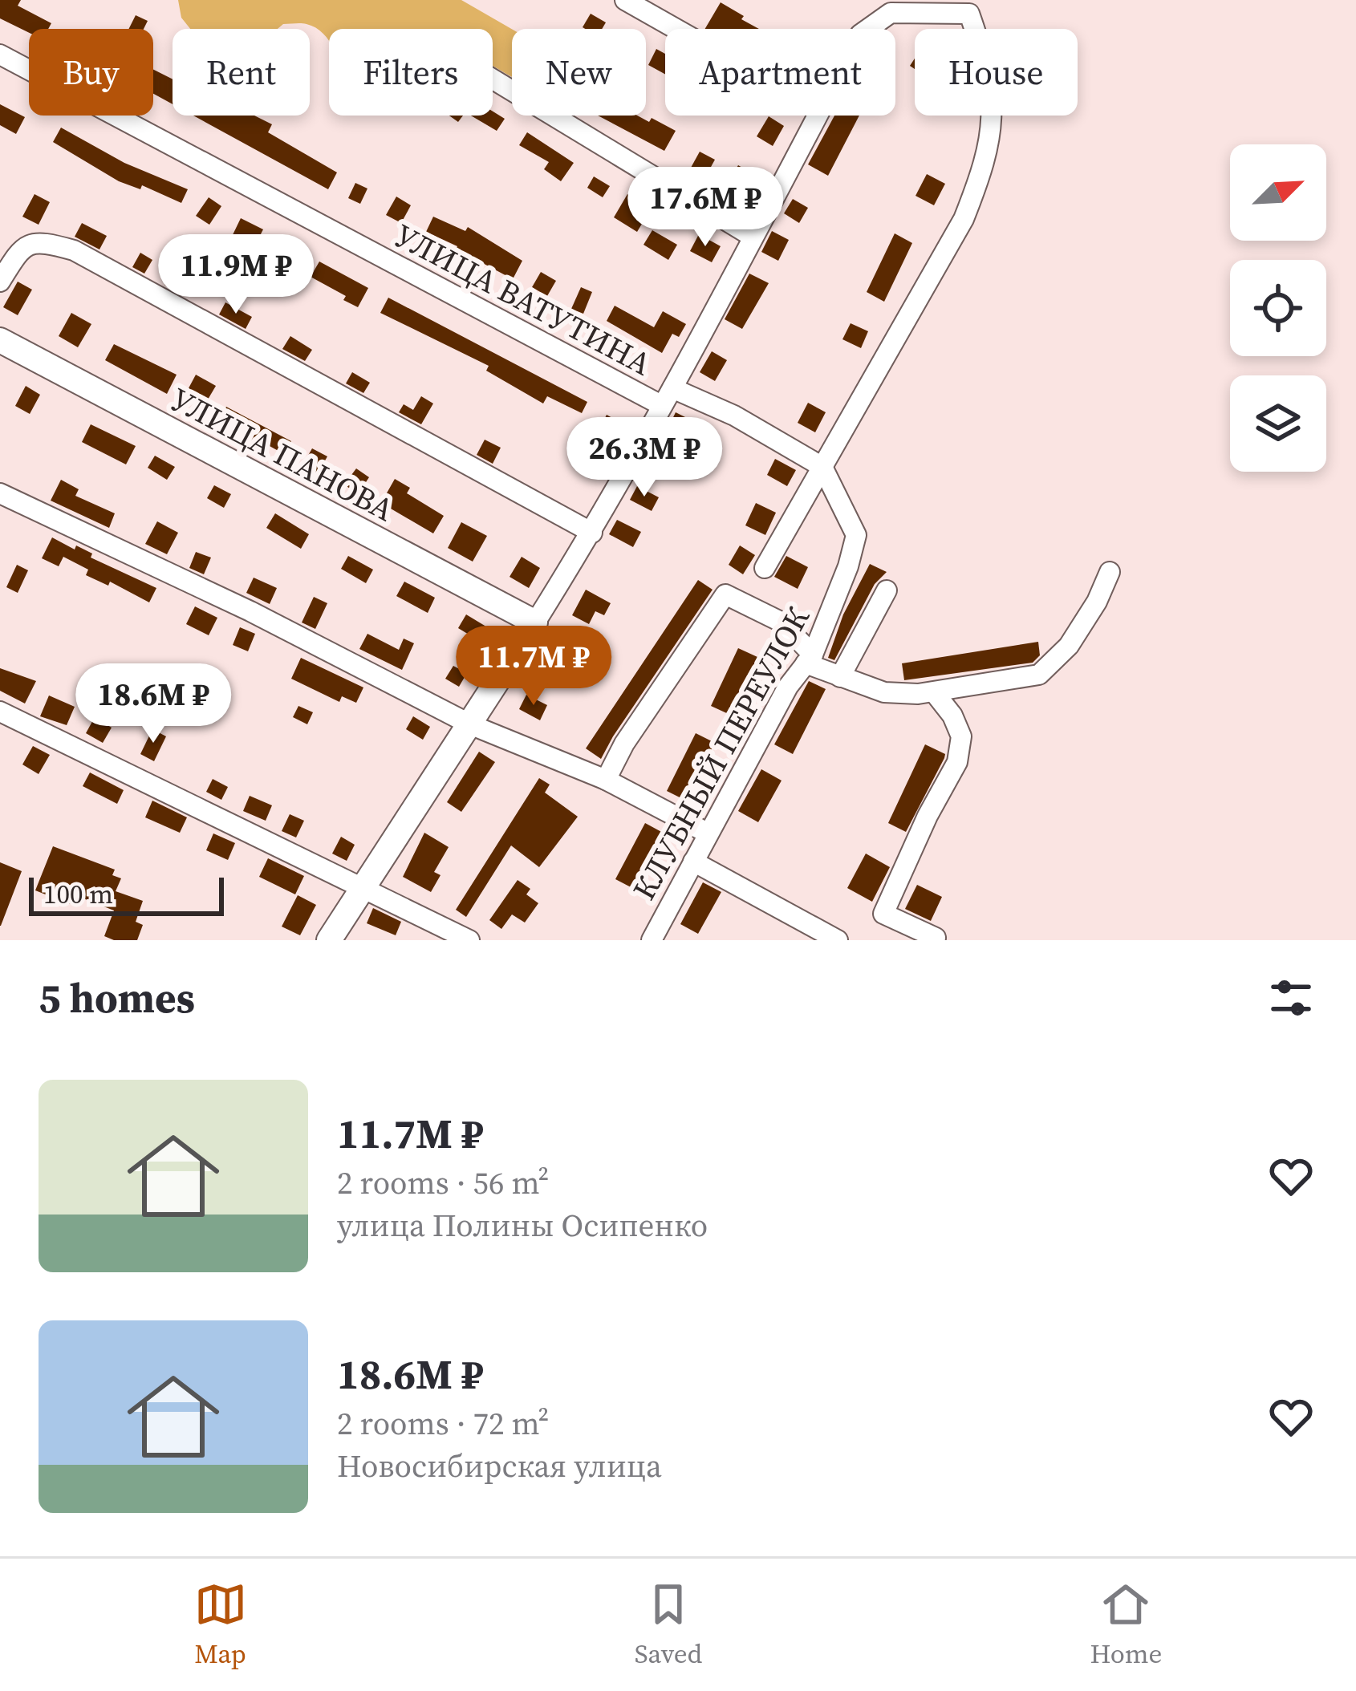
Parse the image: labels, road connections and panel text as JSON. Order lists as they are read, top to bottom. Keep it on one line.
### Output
{"streets":{"main road":["УЛИЦА ПАНОВА"],"street":["УЛИЦА ВАТУТИНА","КЛУБНЫЙ ПЕРЕУЛОК"]},"crossings":[["УЛИЦА ВАТУТИНА","КЛУБНЫЙ ПЕРЕУЛОК"]],"scale_bar":"100 m","north":"top right","page":{"chip":["Buy","Rent","Filters","New","Apartment","House"],"price":["17.6M ₽","11.9M ₽","26.3M ₽","11.7M ₽","18.6M ₽"],"scale":"100 m","heading":"5 homes","list":[{"name":"11.7M ₽","note":"2 rooms · 56 m² · улица Полины Осипенко"},{"name":"18.6M ₽","note":"2 rooms · 72 m² · Новосибирская улица"}],"tabs":["Map","Saved","Home"]}}
